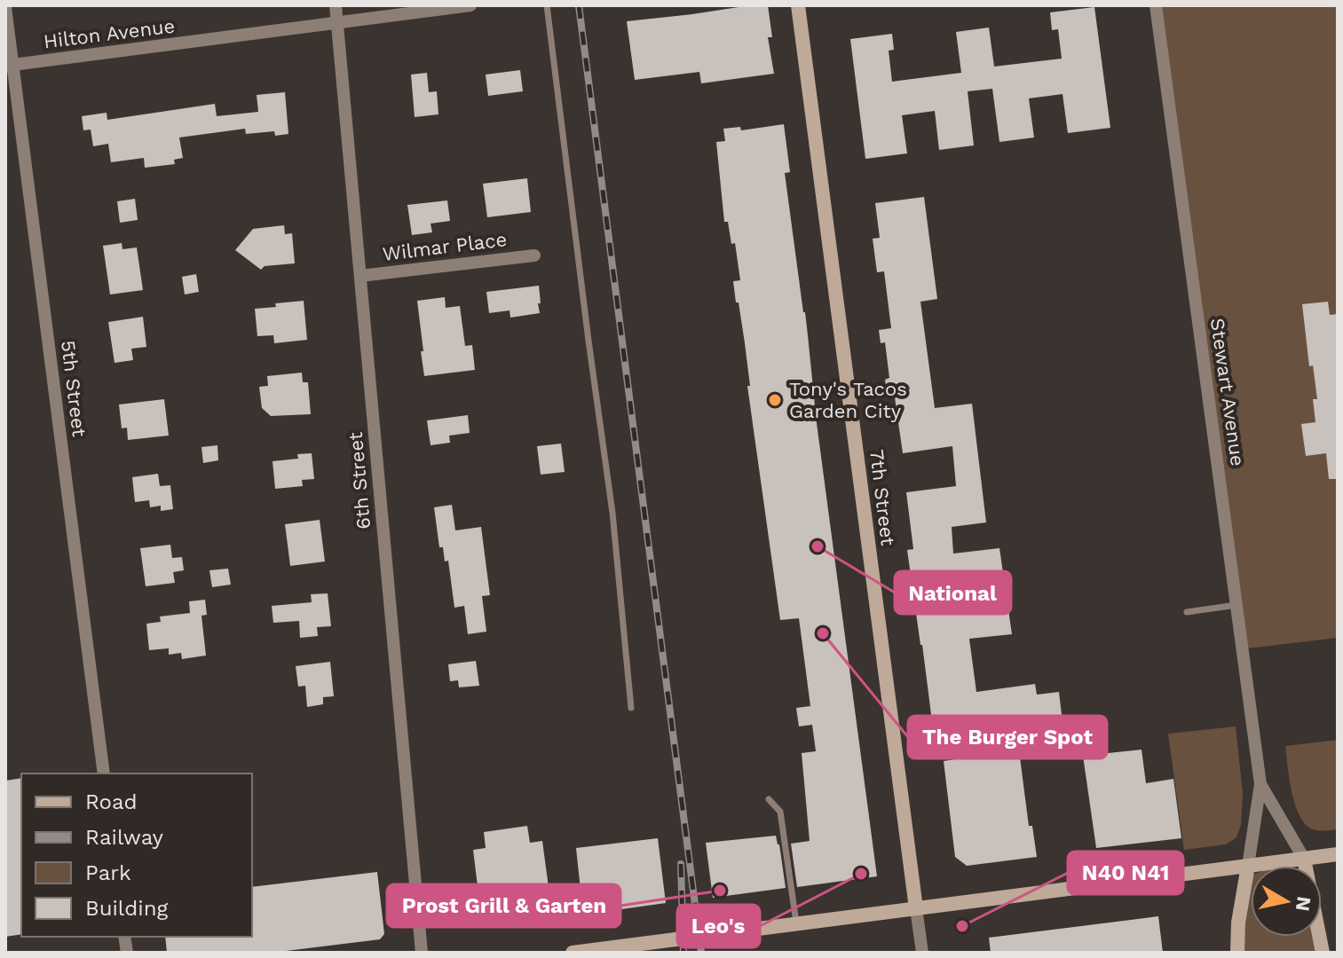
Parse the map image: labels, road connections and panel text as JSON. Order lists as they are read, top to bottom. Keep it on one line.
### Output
{"streets":{"main road":["Stewart Avenue","7th Street"],"street":["Hilton Avenue","Wilmar Place","5th Street","6th Street"]},"crossings":[["Hilton Avenue","5th Street"],["Hilton Avenue","6th Street"],["Wilmar Place","6th Street"]],"places":["Tony's Tacos Garden City","National","The Burger Spot","Leo's","Prost Grill & Garten","N40 N41"],"legend":["Road","Railway","Park","Building"],"north":"right"}
